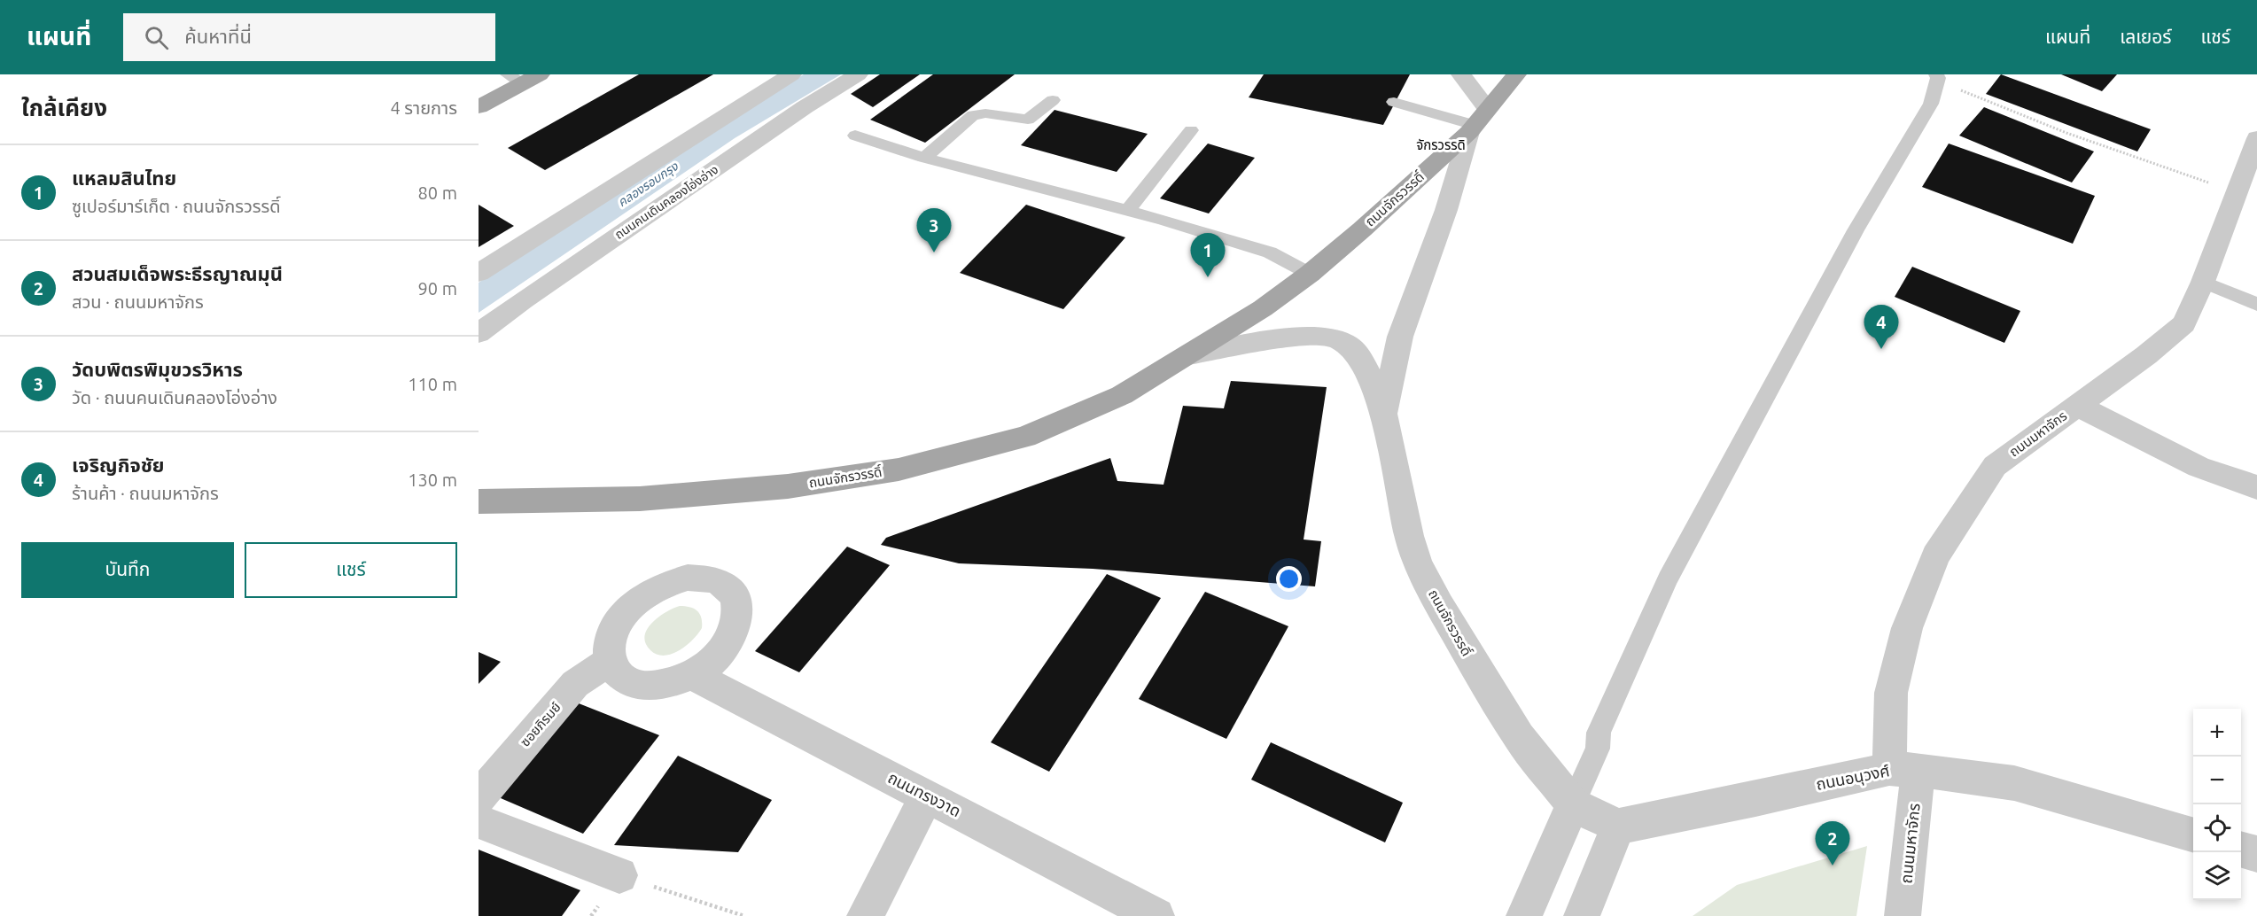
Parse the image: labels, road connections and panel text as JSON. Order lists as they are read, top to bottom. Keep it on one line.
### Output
{"streets":{"main road":["ถนนจักรวรรดิ์"],"street":["ถนนคนเดินคลองโอ่งอ่าง","ถนนมหาจักร","ซอยภิรมย์","ถนนอนุวงศ์","ถนนทรงวาด"]},"crossings":[["ถนนมหาจักร","ถนนอนุวงศ์"],["ซอยภิรมย์","ถนนทรงวาด"]],"districts":["จักรวรรดิ"],"water":["คลองรอบกรุง"],"page":{"header":"แผนที่","search":"ค้นหาที่นี่","nav":["แผนที่","เลเยอร์","แชร์"],"heading":["ใกล้เคียง","4 รายการ"],"list":[{"mark":"1","name":"แหลมสินไทย","note":"ซูเปอร์มาร์เก็ต · ถนนจักรวรรดิ์","value":"80 m"},{"mark":"2","name":"สวนสมเด็จพระธีรญาณมุนี","note":"สวน · ถนนมหาจักร","value":"90 m"},{"mark":"3","name":"วัดบพิตรพิมุขวรวิหาร","note":"วัด · ถนนคนเดินคลองโอ่งอ่าง","value":"110 m"},{"mark":"4","name":"เจริญกิจชัย","note":"ร้านค้า · ถนนมหาจักร","value":"130 m"}],"pins":["3","1","4","2"],"buttons":["บันทึก","แชร์"],"map_buttons":["+","−"]}}
